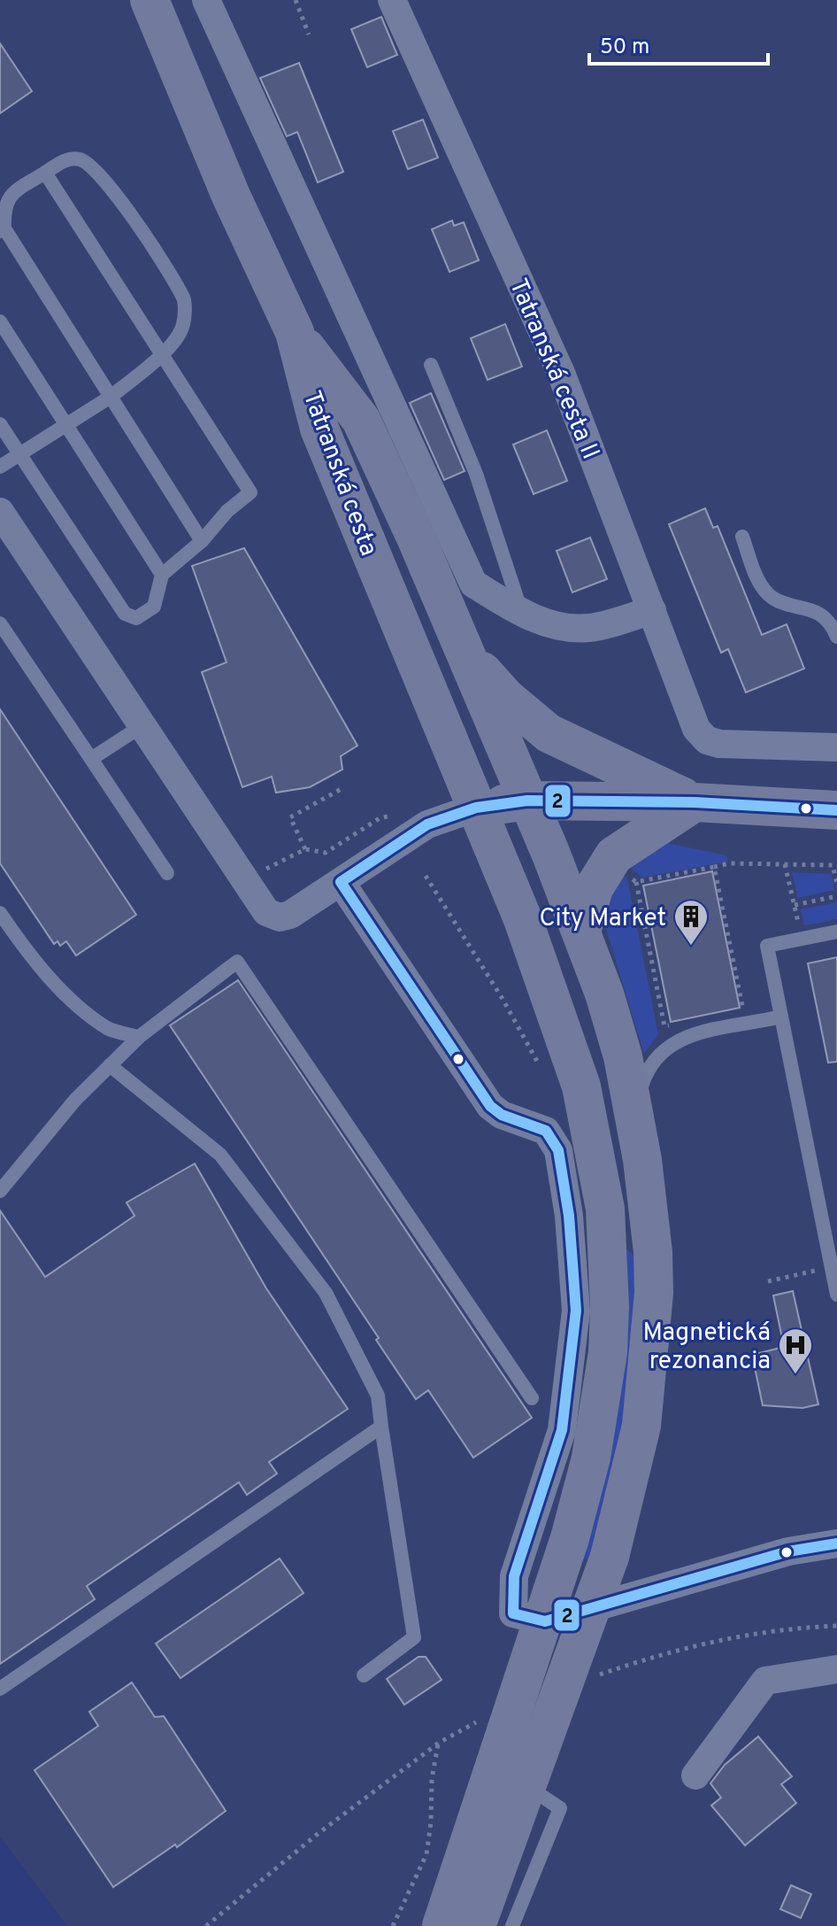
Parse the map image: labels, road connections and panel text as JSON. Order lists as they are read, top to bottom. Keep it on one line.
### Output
{"streets":{"main road":["Tatranská cesta"],"street":["Tatranská cesta II"]},"places":{"building":["City Market"],"hospital":["Magnetická rezonancia"]},"lines":["transit line 2"],"scale_bar":"50 m"}
